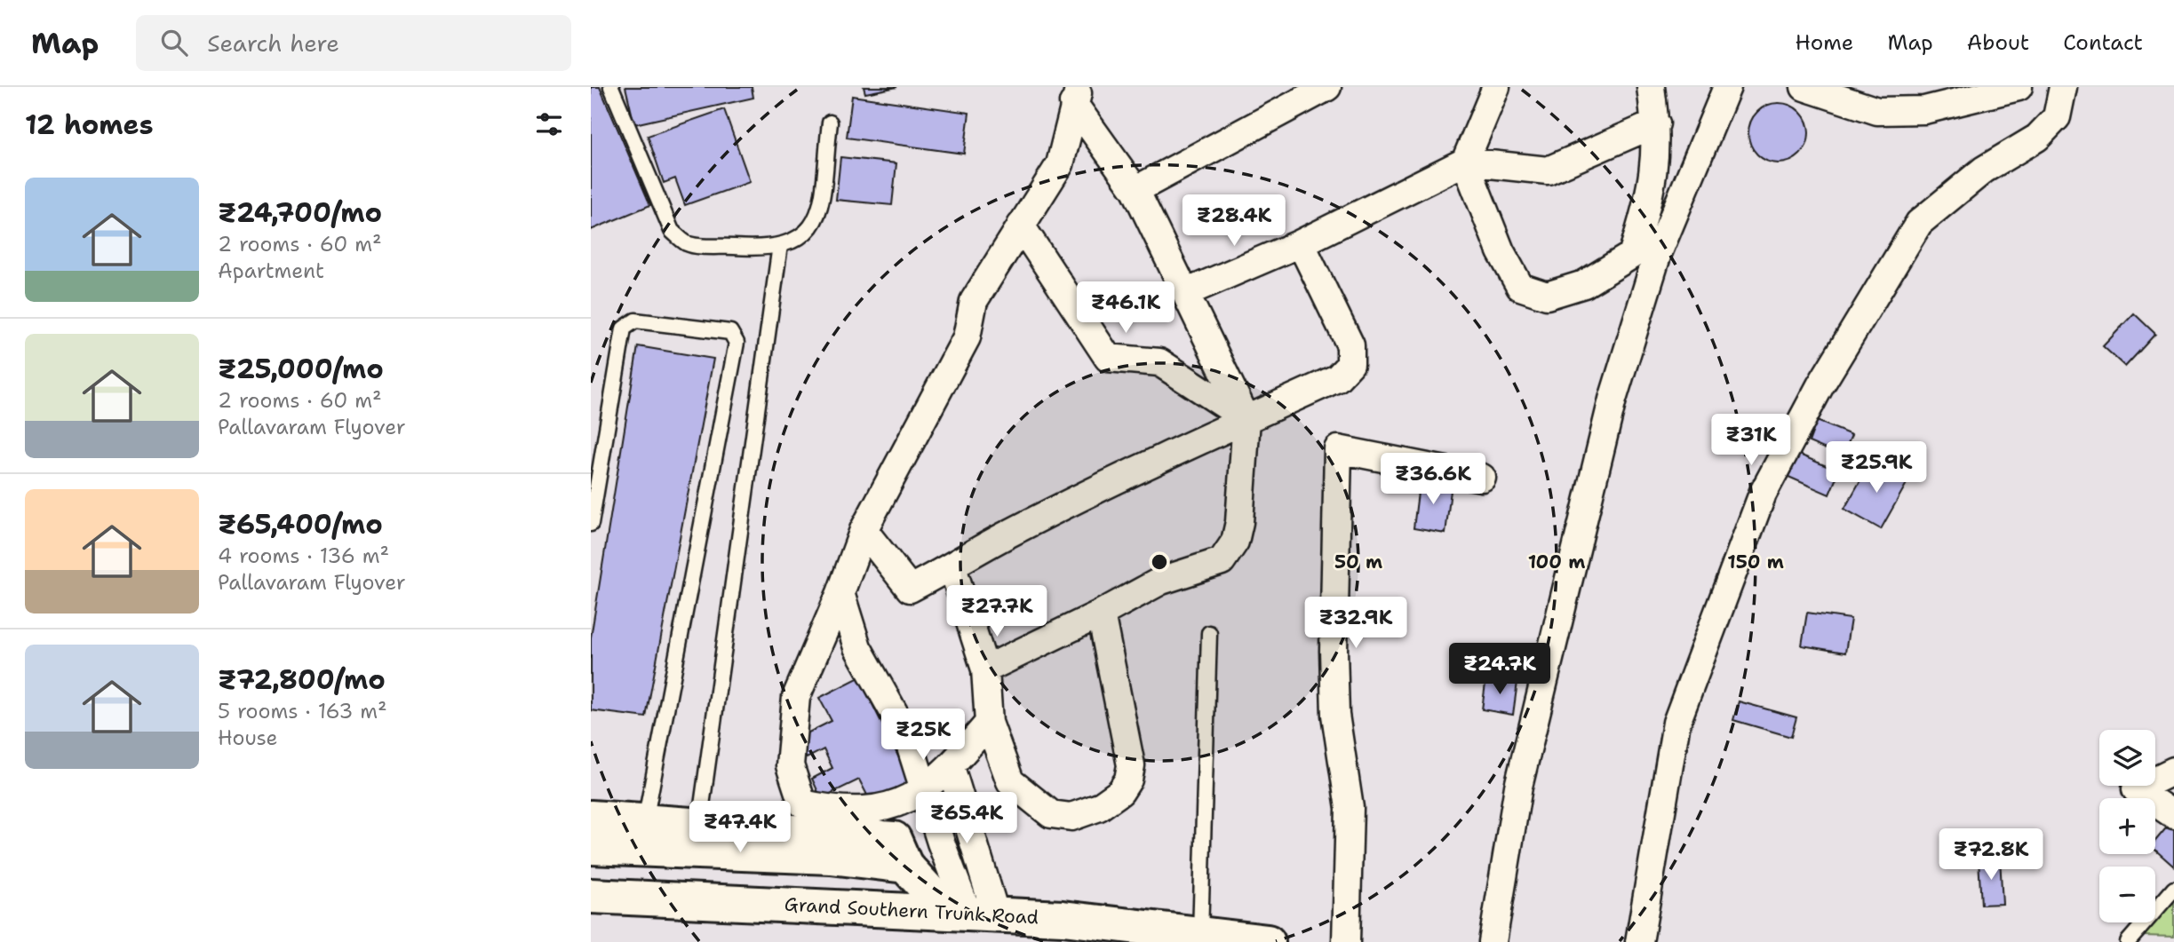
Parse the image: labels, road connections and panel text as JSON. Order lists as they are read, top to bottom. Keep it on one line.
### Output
{"streets":{"main road":["Grand Southern Trunk Road"]},"page":{"header":"Map","search":"Search here","nav":["Home","Map","About","Contact"],"heading":"12 homes","list":[{"name":"₹24,700/mo","note":"2 rooms · 60 m² · Apartment"},{"name":"₹25,000/mo","note":"2 rooms · 60 m² · Pallavaram Flyover"},{"name":"₹65,400/mo","note":"4 rooms · 136 m² · Pallavaram Flyover"},{"name":"₹72,800/mo","note":"5 rooms · 163 m² · House"}],"price":["₹28.4K","₹46.1K","₹31K","₹25.9K","₹36.6K","₹27.7K","₹32.9K","₹24.7K","₹25K","₹65.4K","₹47.4K","₹72.8K"],"map_buttons":["+","−"]},"rings":["50 m","100 m","150 m"]}
